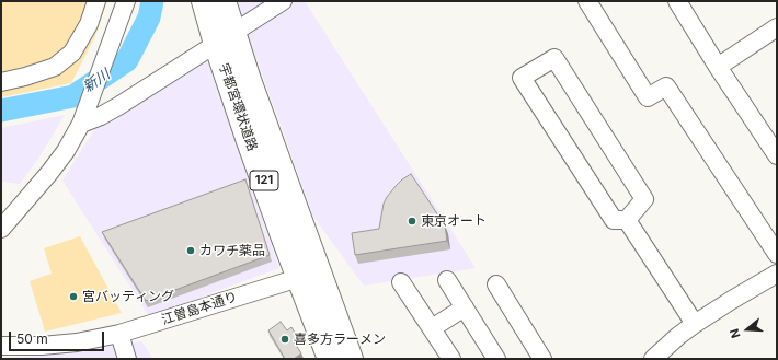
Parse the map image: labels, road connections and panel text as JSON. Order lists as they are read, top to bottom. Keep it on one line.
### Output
{"streets":{"highway":["宇都宮環状道路","121"],"street":["江曽島本通り"]},"crossings":[["宇都宮環状道路","江曽島本通り"]],"water":["新川"],"places":["東京オート","カワチ薬品","宮バッティング","喜多方ラーメン"],"scale_bar":"50 m","north":"left"}
